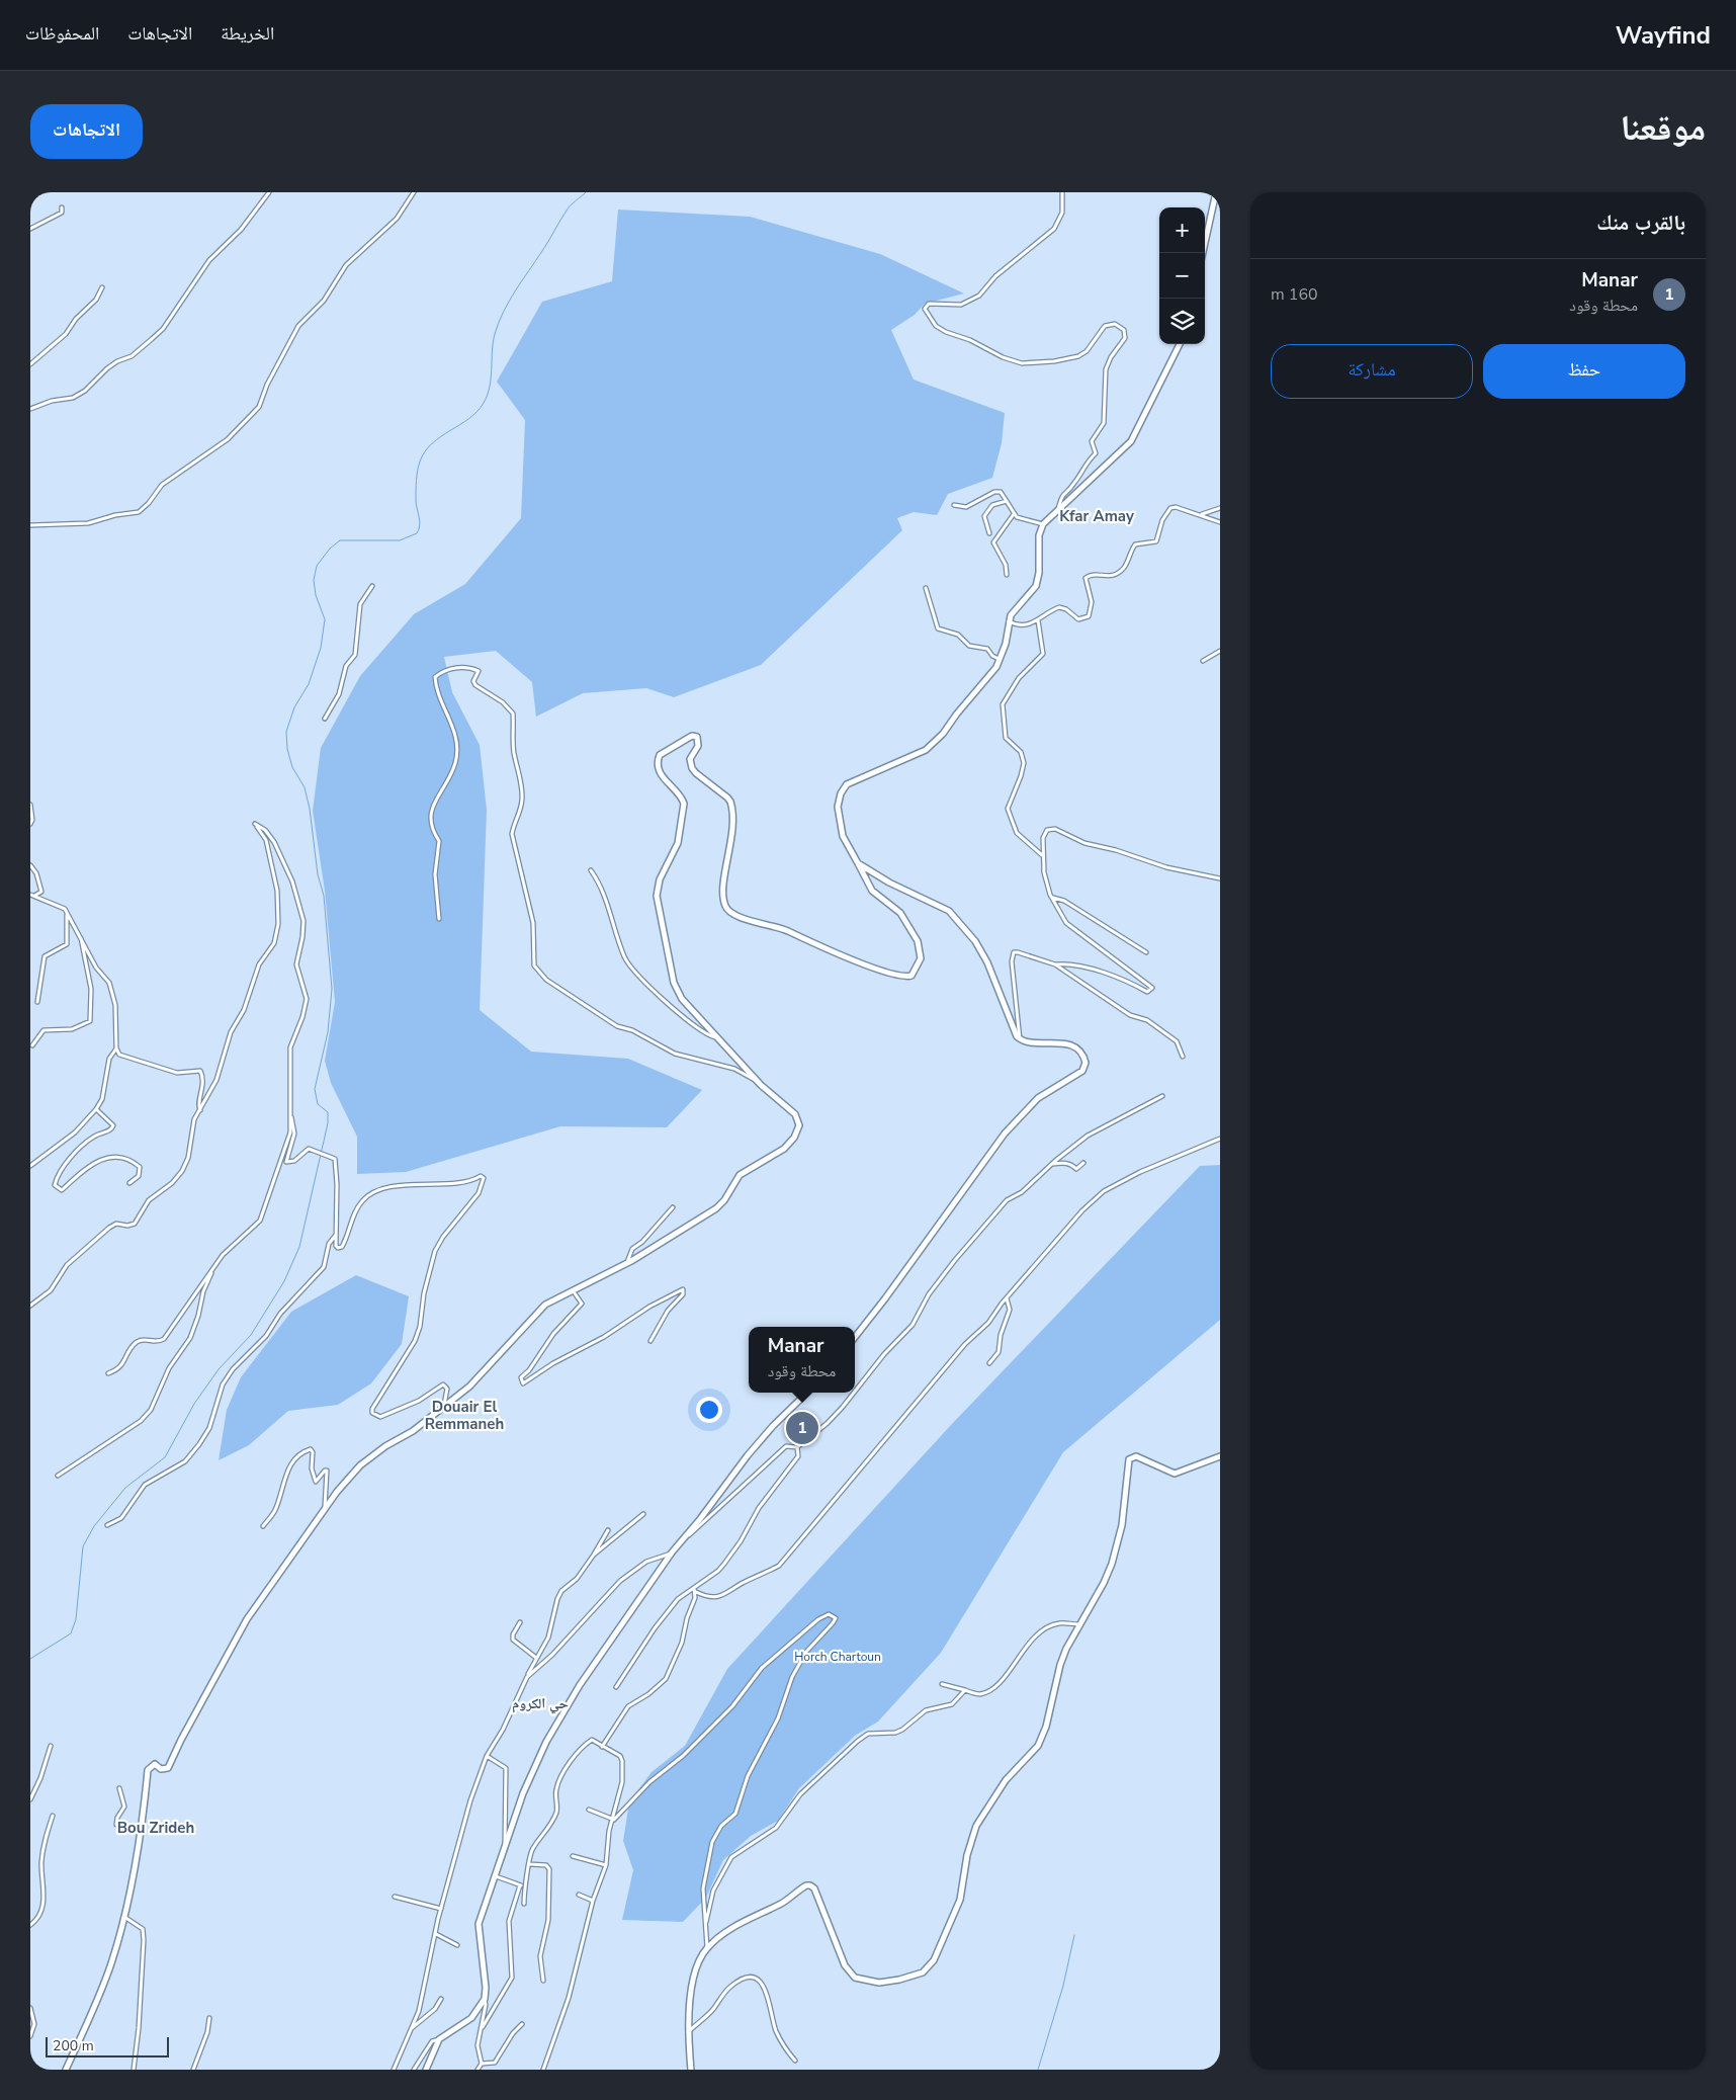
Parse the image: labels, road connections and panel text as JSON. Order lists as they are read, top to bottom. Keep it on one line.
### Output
{"districts":["Kfar Amay","Douair El Remmaneh","حي الكروم","Bou Zrideh"],"parks":["Horch Chartoun"],"scale_bar":"200 m","page":{"header":"Wayfind","nav":["الخريطة","الاتجاهات","المحفوظات"],"title":"موقعنا","buttons":["الاتجاهات",["حفظ","مشاركة"]],"heading":"بالقرب منك","map_buttons":["+","−"],"list":[{"mark":"1","name":"Manar","note":"محطة وقود","value":"160 m"}],"popup":["Manar","محطة وقود"],"pins":"1","scale":"200 m"}}
